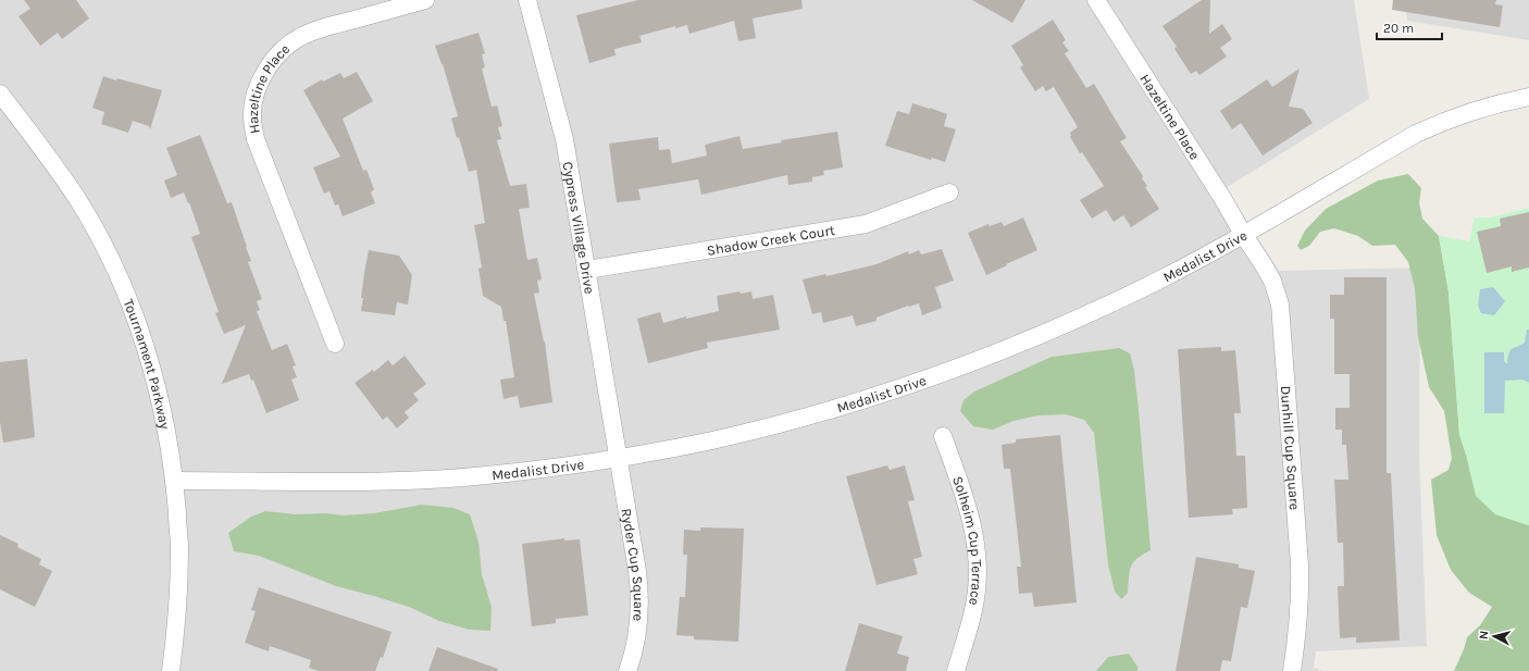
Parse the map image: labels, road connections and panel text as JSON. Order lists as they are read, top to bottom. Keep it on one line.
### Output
{"streets":{"street":["Hazeltine Place","Cypress Village Drive","Shadow Creek Court","Medalist Drive","Tournament Parkway","Dunhill Cup Square","Solheim Cup Terrace","Ryder Cup Square"]},"crossings":[["Hazeltine Place","Medalist Drive"],["Hazeltine Place","Dunhill Cup Square"],["Cypress Village Drive","Shadow Creek Court"],["Cypress Village Drive","Medalist Drive"],["Cypress Village Drive","Ryder Cup Square"],["Medalist Drive","Tournament Parkway"],["Medalist Drive","Dunhill Cup Square"],["Medalist Drive","Ryder Cup Square"]],"scale_bar":"20 m","north":"left"}
